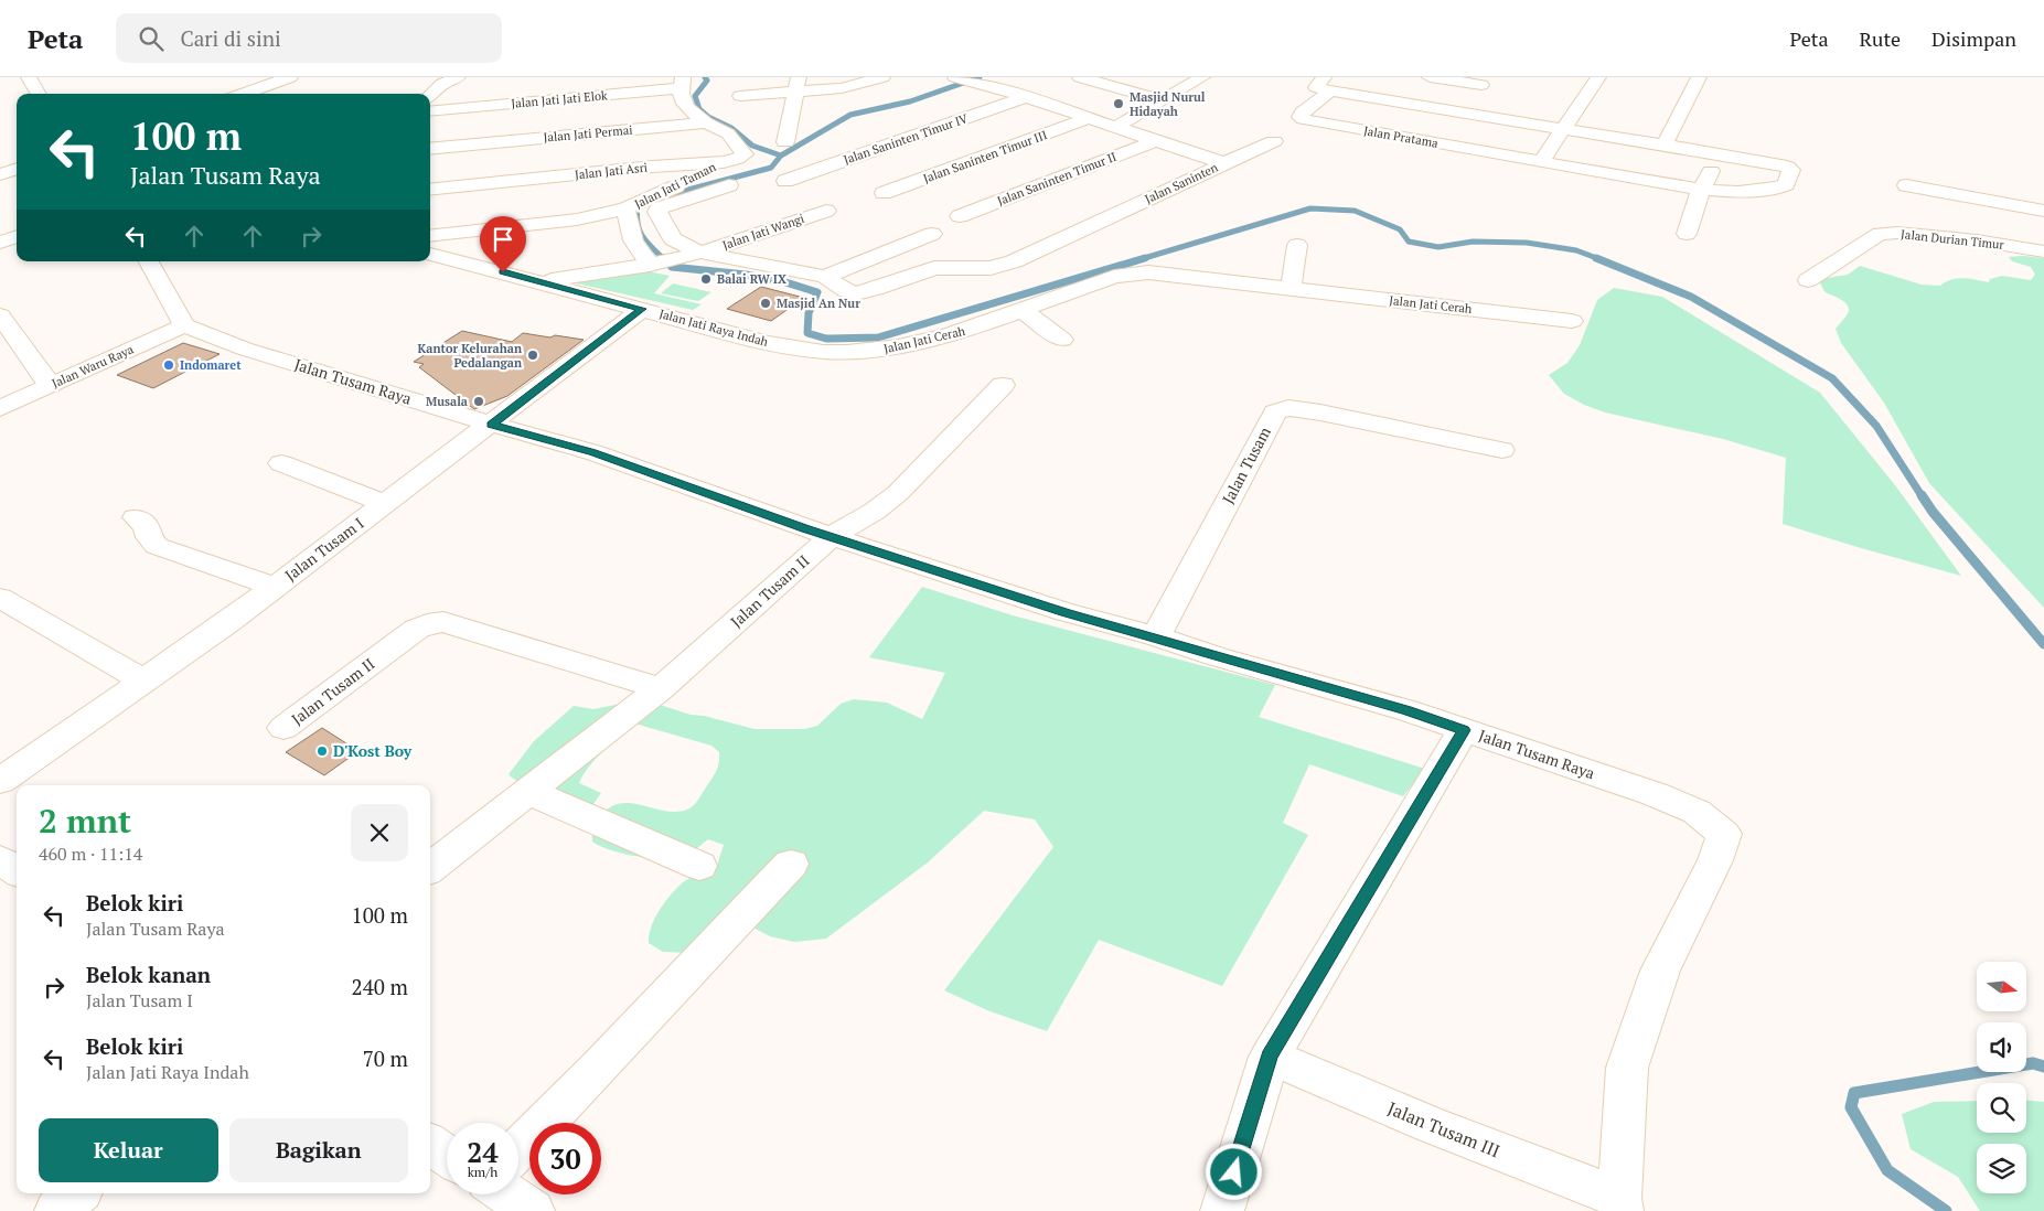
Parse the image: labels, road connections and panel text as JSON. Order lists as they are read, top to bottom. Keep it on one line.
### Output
{"streets":{"street":["Jalan Jati Jati Elok","Jalan Jati Permai","Jalan Pratama","Jalan Saninten Timur IV","Jalan Saninten Timur III","Jalan Jati Asri","Jalan Saninten Timur II","Jalan Saninten","Jalan Jati Taman","Jalan Jati Wangi","Jalan Durian Timur","Jalan Jati Cerah","Jalan Jati Raya Indah","Jalan Waru Raya","Jalan Tusam Raya","Jalan Tusam","Jalan Tusam I","Jalan Tusam II","Jalan Tusam III"]},"crossings":[["Jalan Saninten Timur IV","Jalan Saninten"],["Jalan Saninten Timur III","Jalan Saninten"],["Jalan Jati Asri","Jalan Jati Taman"],["Jalan Saninten Timur II","Jalan Saninten"],["Jalan Saninten","Jalan Jati Wangi"],["Jalan Jati Taman","Jalan Jati Wangi"],["Jalan Jati Taman","Jalan Jati Raya Indah"],["Jalan Jati Wangi","Jalan Jati Raya Indah"],["Jalan Jati Cerah","Jalan Jati Raya Indah"],["Jalan Jati Raya Indah","Jalan Tusam I"],["Jalan Waru Raya","Jalan Tusam Raya"],["Jalan Tusam Raya","Jalan Tusam"],["Jalan Tusam Raya","Jalan Tusam I"],["Jalan Tusam Raya","Jalan Tusam II"],["Jalan Tusam Raya","Jalan Tusam III"]],"places":["Masjid Nurul Hidayah","Balai RW IX","Masjid An Nur","Kantor Kelurahan Pedalangan","Indomaret","Musala","D'Kost Boy"],"north":"right","page":{"header":"Peta","search":"Cari di sini","nav":["Peta","Rute","Disimpan"],"turn":["100 m","Jalan Tusam Raya"],"heading":["2 mnt","460 m · 11:14"],"list":[{"name":"Belok kiri","note":"Jalan Tusam Raya","value":"100 m"},{"name":"Belok kanan","note":"Jalan Tusam I","value":"240 m"},{"name":"Belok kiri","note":"Jalan Jati Raya Indah","value":"70 m"}],"buttons":["Keluar","Bagikan"],"speed":"24 km/h","limit":"30"}}
